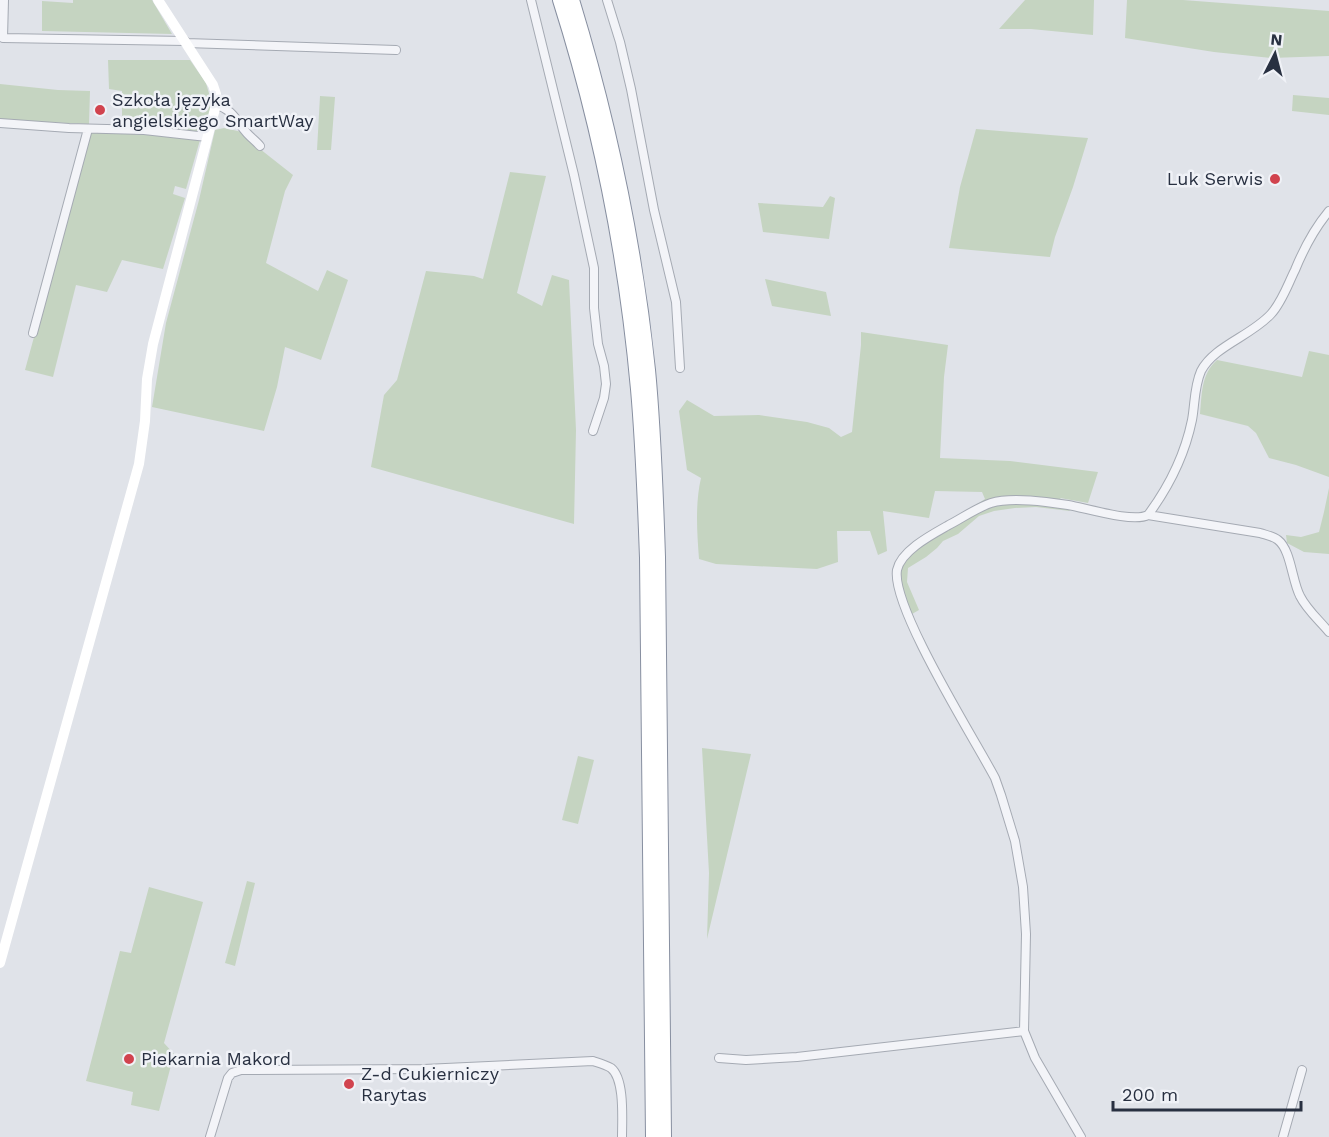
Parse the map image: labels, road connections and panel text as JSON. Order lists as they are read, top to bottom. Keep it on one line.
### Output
{"places":["Szkoła języka angielskiego SmartWay","Luk Serwis","Piekarnia Makord","Z-d Cukierniczy Rarytas"],"scale_bar":"200 m","north":"top"}
